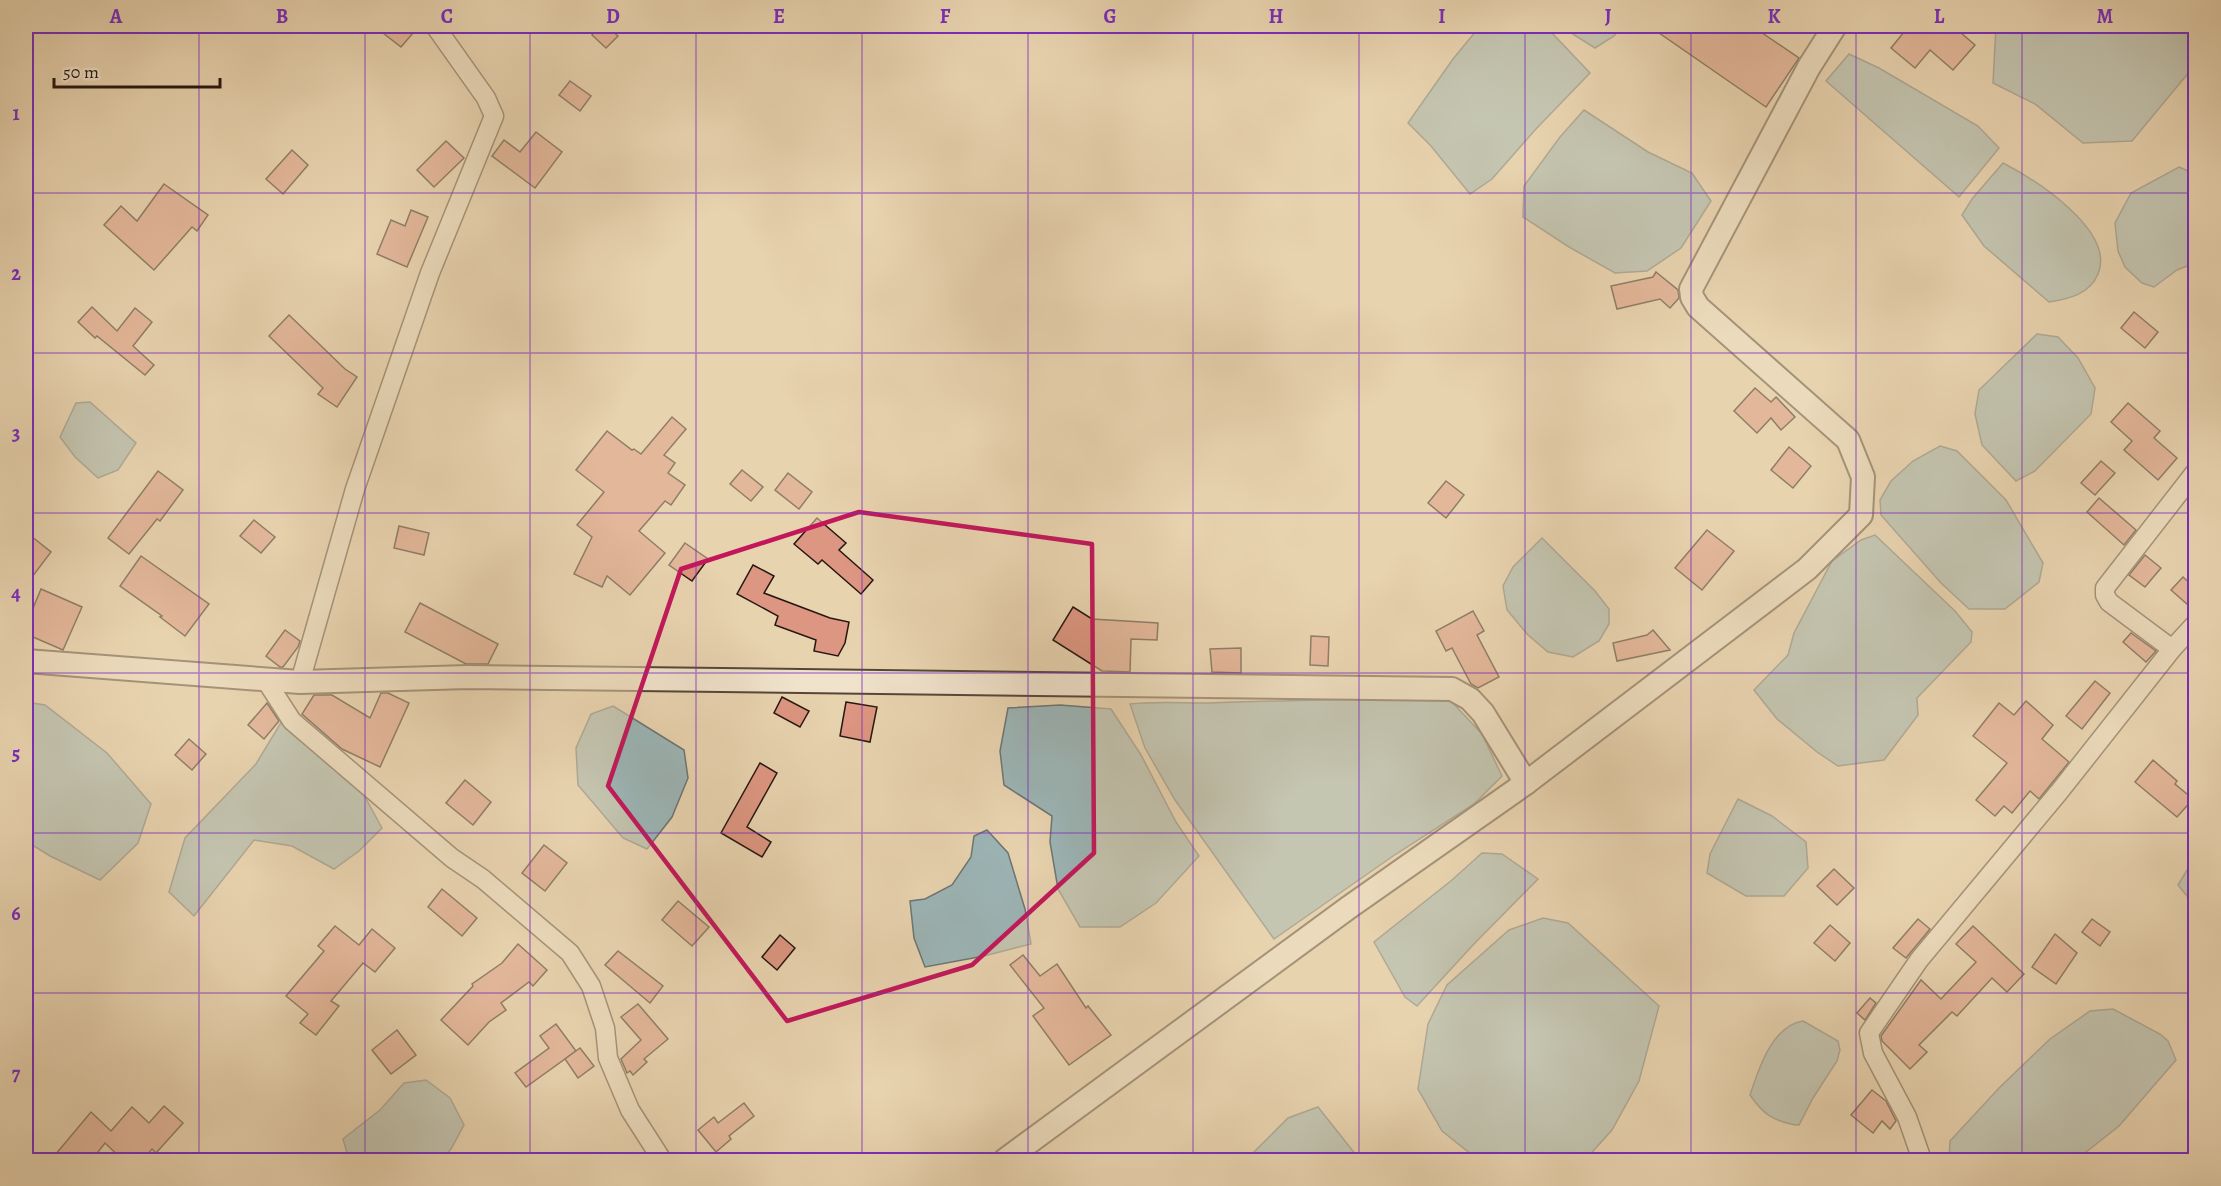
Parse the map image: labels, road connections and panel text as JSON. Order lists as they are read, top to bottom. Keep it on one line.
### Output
{"scale_bar":"50 m","grid":{"columns":["A","B","C","D","E","F","G","H","I","J","K","L","M"],"rows":["1","2","3","4","5","6","7"]}}
